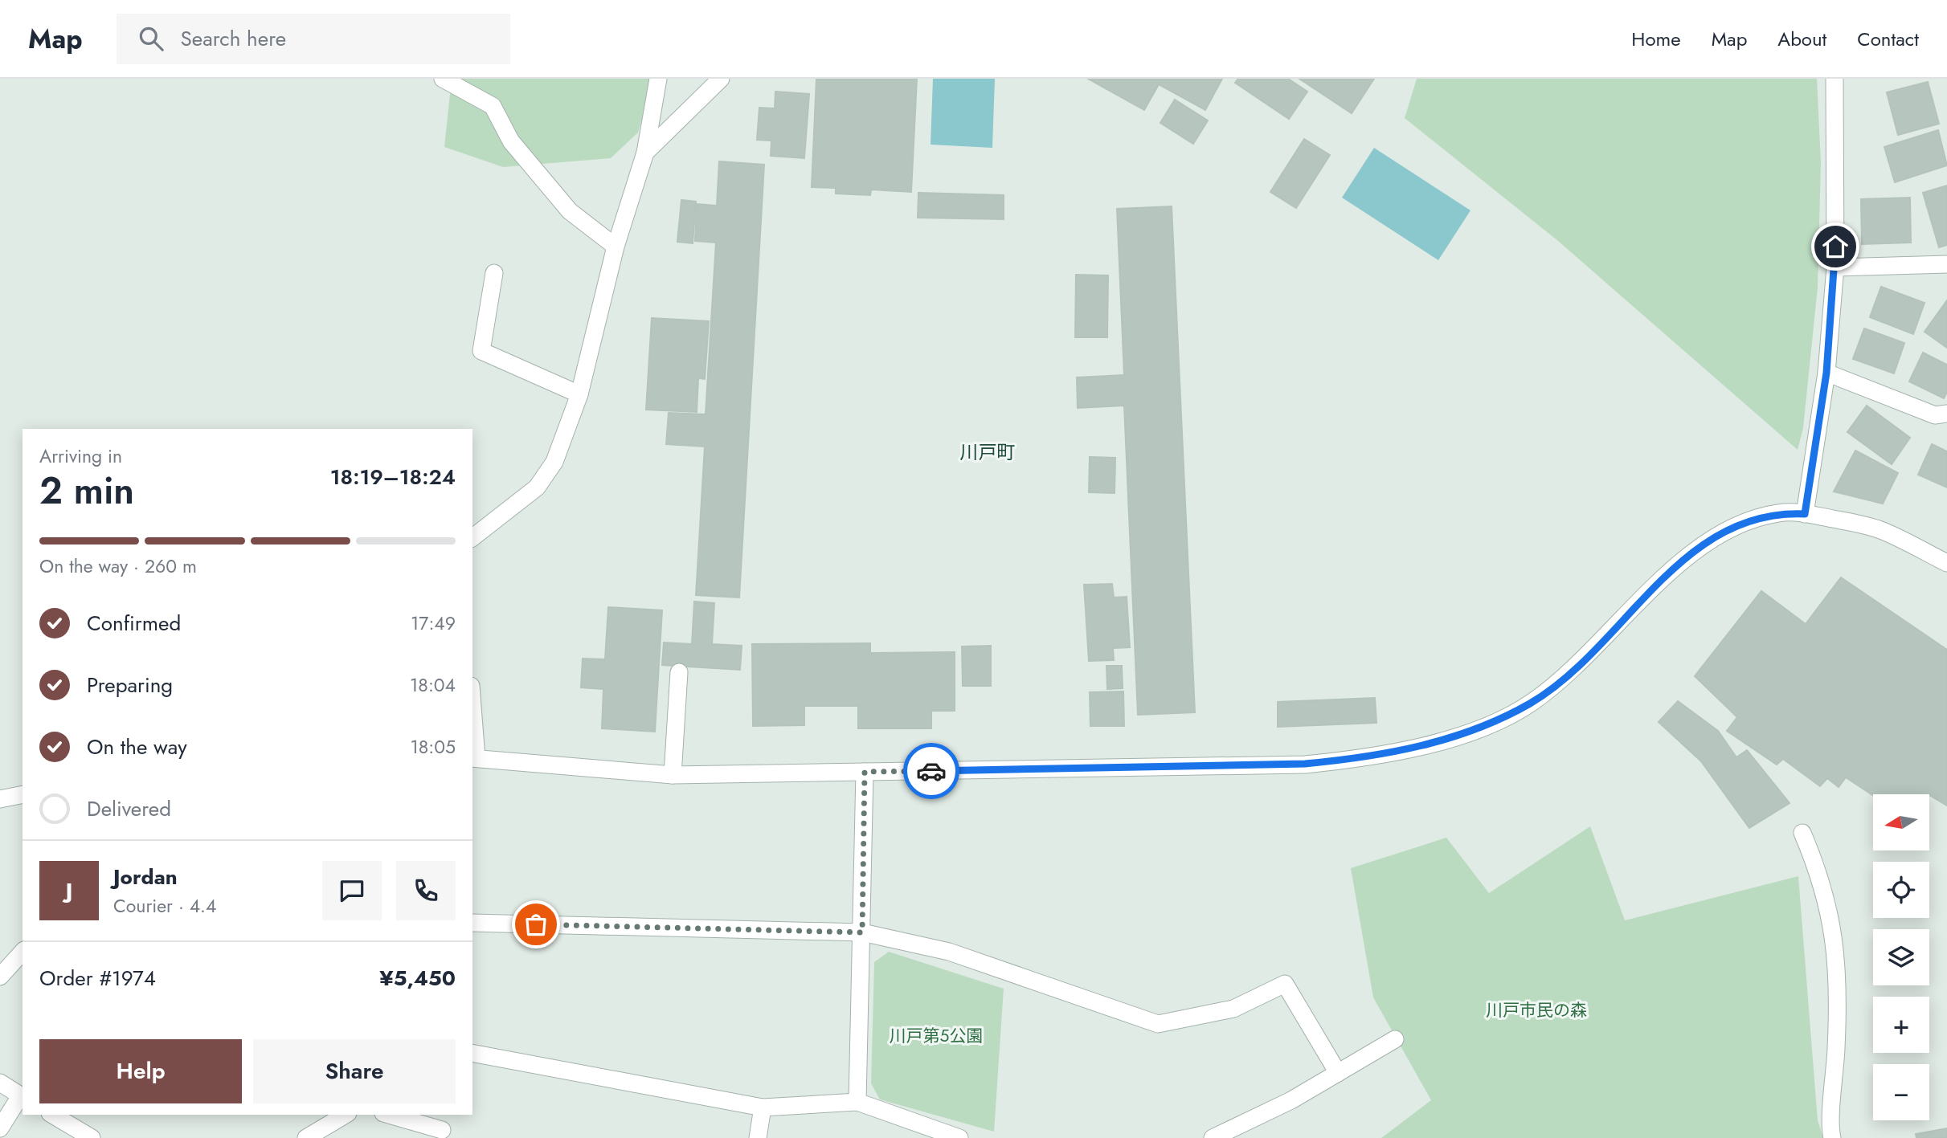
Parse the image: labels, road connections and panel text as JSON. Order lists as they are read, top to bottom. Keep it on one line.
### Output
{"districts":["川戸町"],"parks":["川戸市民の森","川戸第5公園"],"north":"left","page":{"header":"Map","search":"Search here","nav":["Home","Map","About","Contact"],"heading":["2 min","Arriving in","18:19–18:24"],"panel":["Jordan","Courier · 4.4","Order #1974","¥5,450"],"bar":"On the way · 260 m","list":[["Confirmed","17:49"],["Preparing","18:04"],["On the way","18:05"],"Delivered"],"map_buttons":["+","−"],"round":"J","buttons":["Help","Share"]}}
